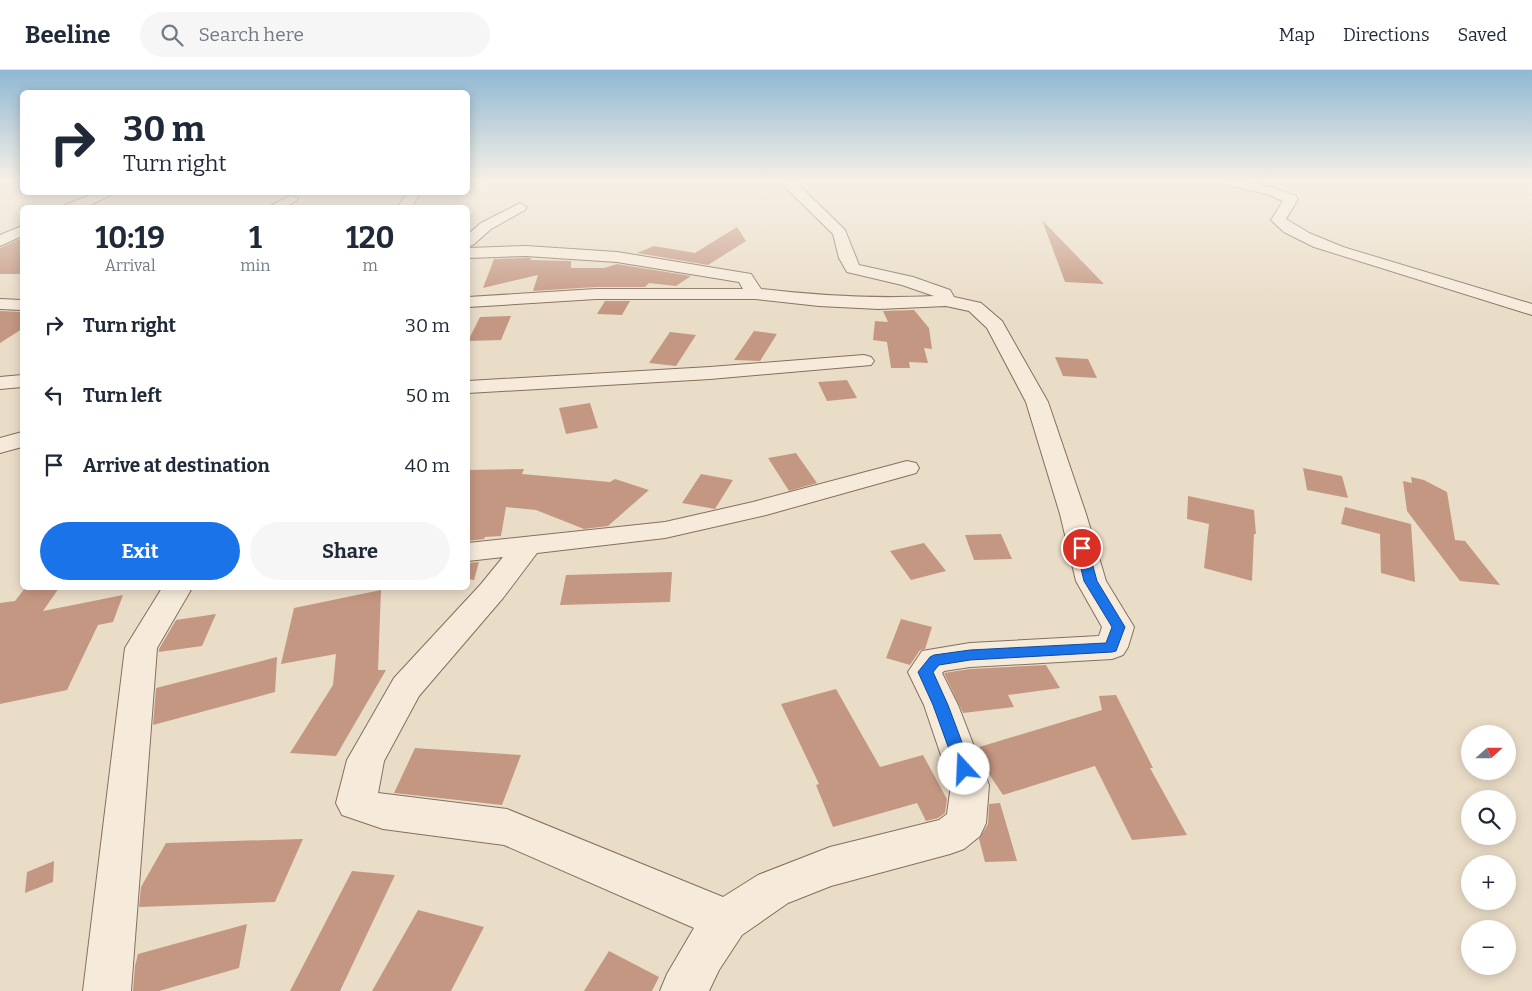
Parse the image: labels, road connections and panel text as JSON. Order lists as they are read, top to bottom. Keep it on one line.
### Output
{"north":"right","page":{"header":"Beeline","search":"Search here","nav":["Map","Directions","Saved"],"turn":["30 m","Turn right"],"eta":["10:19","Arrival","1","min","120","m"],"list":[{"name":"Turn right","value":"30 m"},{"name":"Turn left","value":"50 m"},{"name":"Arrive at destination","value":"40 m"}],"buttons":["Exit","Share"],"map_buttons":["+","−"]}}
